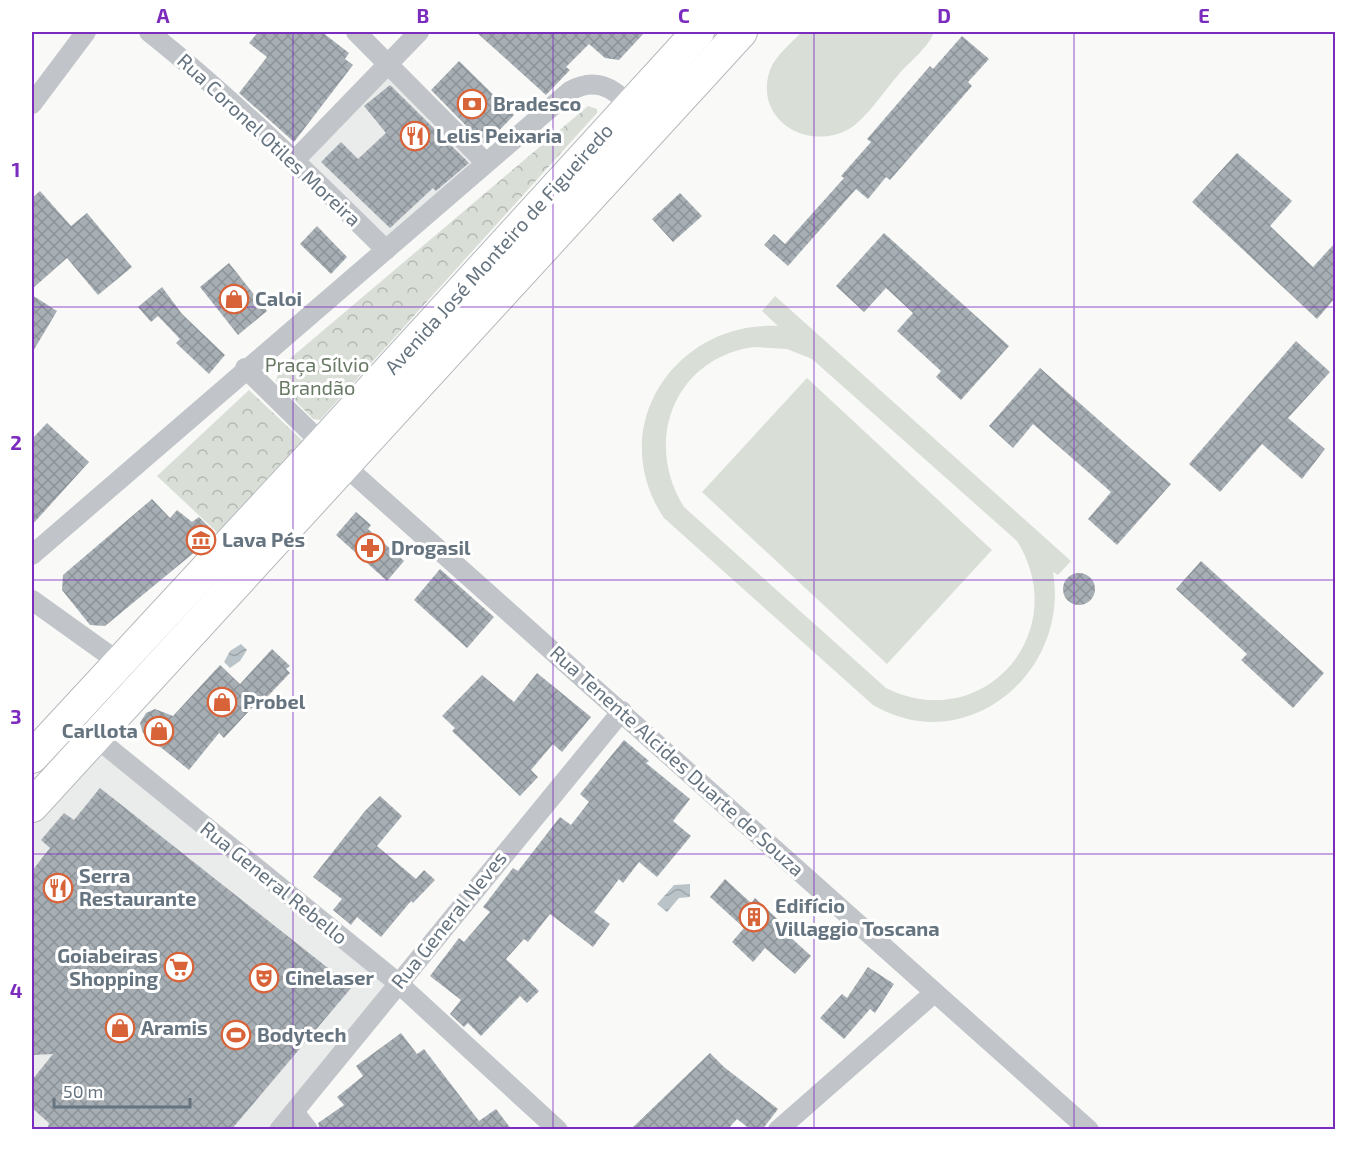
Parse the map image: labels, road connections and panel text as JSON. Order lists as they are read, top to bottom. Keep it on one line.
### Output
{"streets":{"main road":["Avenida José Monteiro de Figueiredo"],"street":["Rua Coronel Otiles Moreira","Rua Tenente Alcides Duarte de Souza","Rua General Rebello","Rua General Neves"]},"crossings":[["Avenida José Monteiro de Figueiredo","Rua Tenente Alcides Duarte de Souza"],["Avenida José Monteiro de Figueiredo","Rua General Rebello"],["Rua Tenente Alcides Duarte de Souza","Rua General Neves"],["Rua General Rebello","Rua General Neves"]],"parks":["Praça Sílvio Brandão"],"places":{"bank":["Bradesco"],"restaurant":["Lelis Peixaria","Serra Restaurante"],"shop":["Caloi","Probel","Carllota","Aramis"],"museum":["Lava Pés"],"pharmacy":["Drogasil"],"building":["Edifício Villaggio Toscana"],"supermarket":["Goiabeiras Shopping"],"theatre":["Cinelaser"],"sports":["Bodytech"]},"scale_bar":"50 m","grid":{"columns":["A","B","C","D","E"],"rows":["1","2","3","4"]}}
